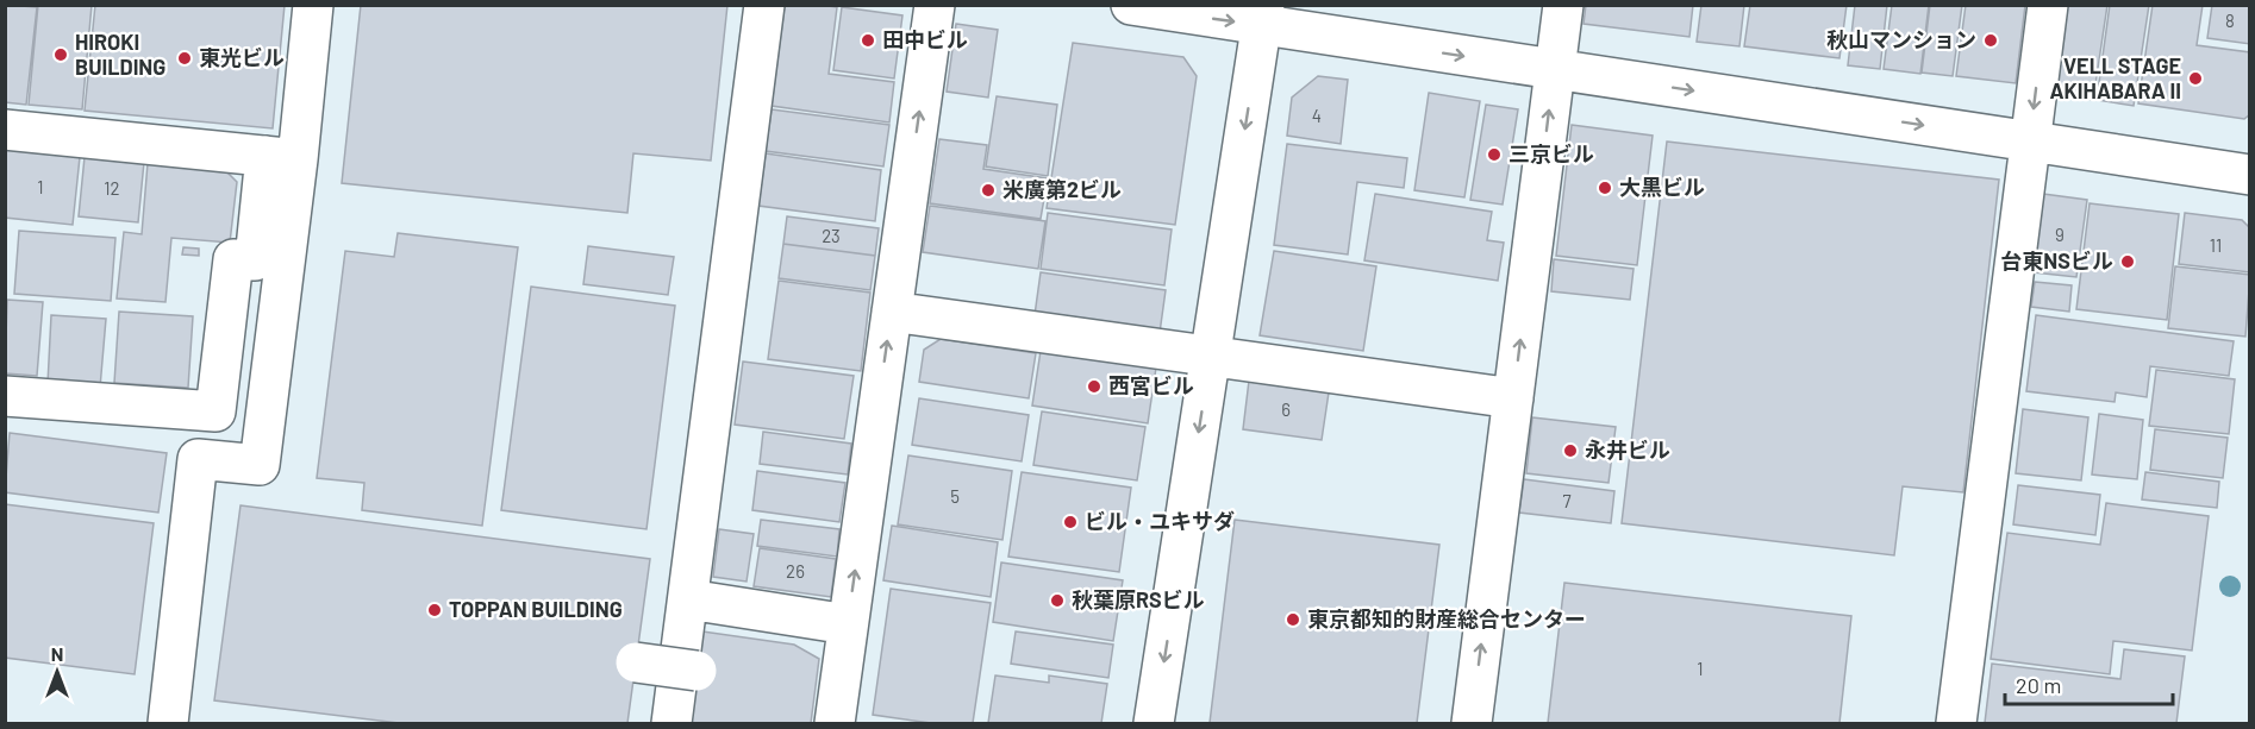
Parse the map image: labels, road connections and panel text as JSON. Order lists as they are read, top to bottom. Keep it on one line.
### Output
{"places":["田中ビル","秋山マンション","HIROKI BUILDING","東光ビル","VELL STAGE AKIHABARA II","三京ビル","大黒ビル","米廣第2ビル","台東NSビル","西宮ビル","永井ビル","ビル・ユキサダ","秋葉原RSビル","TOPPAN BUILDING","東京都知的財産総合センター"],"house_numbers":["8","4","1","12","9","23","11","6","5","7","26","1"],"scale_bar":"20 m","north":"top"}
